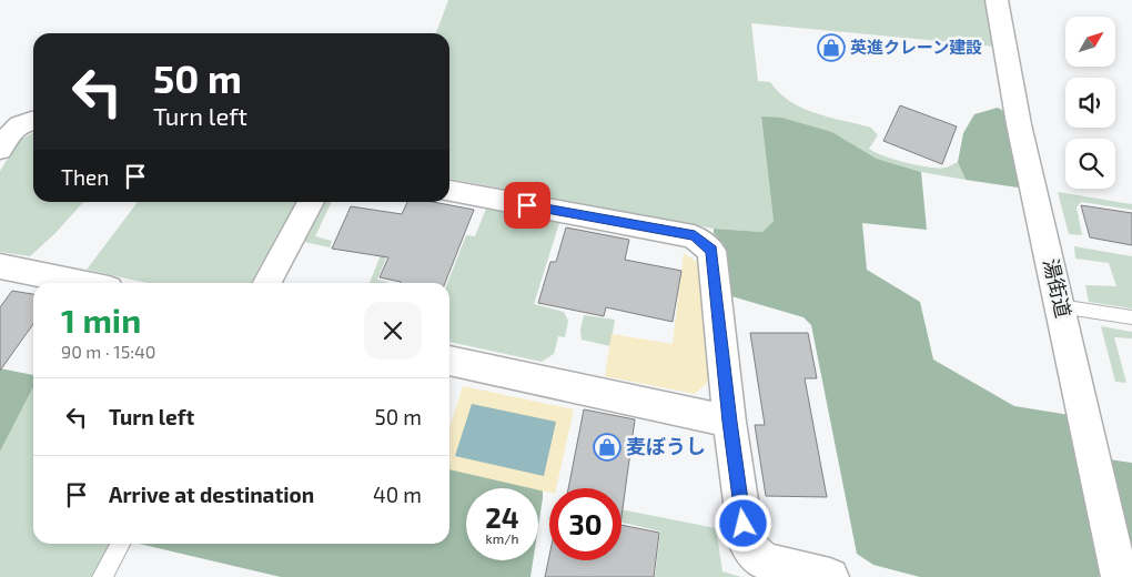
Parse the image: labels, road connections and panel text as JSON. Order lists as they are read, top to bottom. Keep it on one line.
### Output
{"streets":{"street":["湯街道"]},"places":{"shop":["英進クレーン建設","麦ぼうし"]},"north":"top right","page":{"turn":["50 m","Turn left"],"then":"Then","heading":["1 min","90 m · 15:40"],"list":[{"name":"Turn left","value":"50 m"},{"name":"Arrive at destination","value":"40 m"}],"speed":"24 km/h","limit":"30"}}
